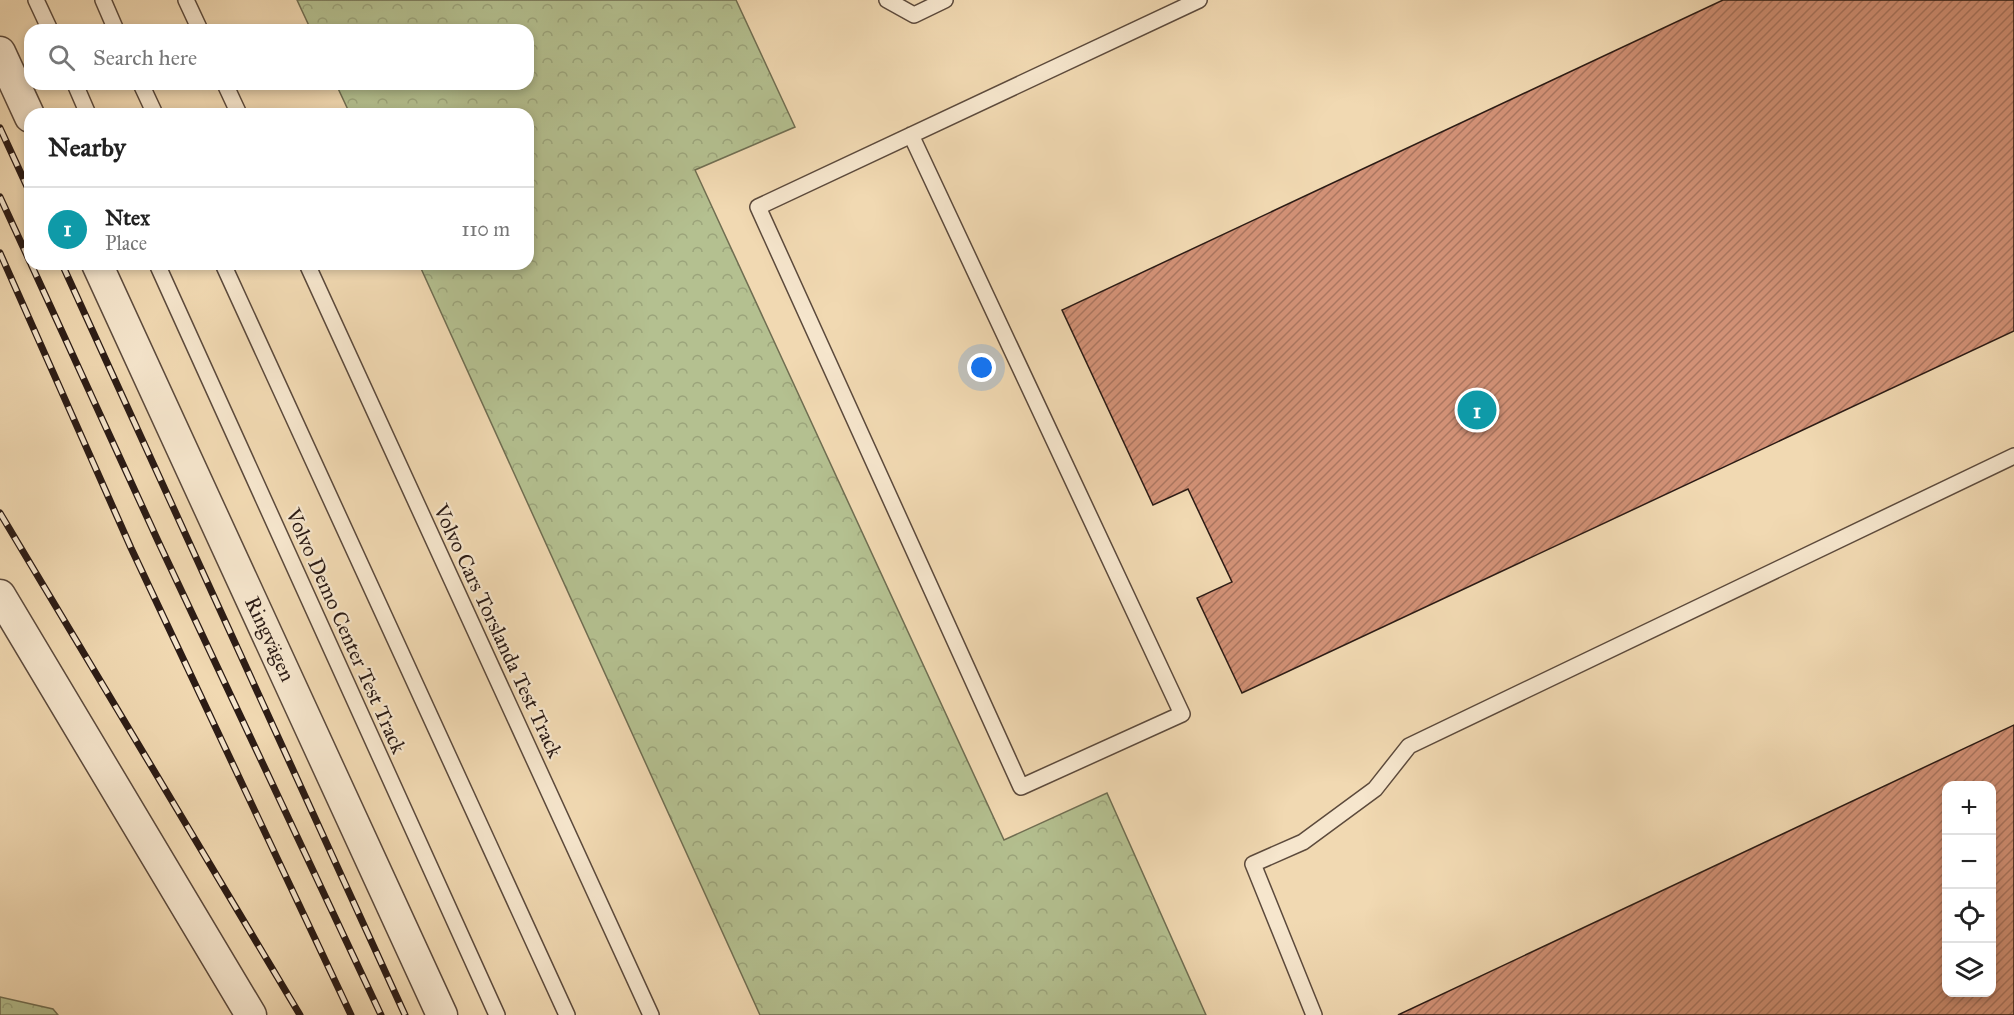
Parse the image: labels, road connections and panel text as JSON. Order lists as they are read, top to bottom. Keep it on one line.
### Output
{"streets":{"street":["Ringvägen"],"lane":["Volvo Demo Center Test Track","Volvo Cars Torslanda Test Track"]},"page":{"search":"Search here","heading":"Nearby","list":[{"mark":"1","name":"Ntex","note":"Place","value":"110 m"}],"pins":"1","map_buttons":["+","−"]}}
